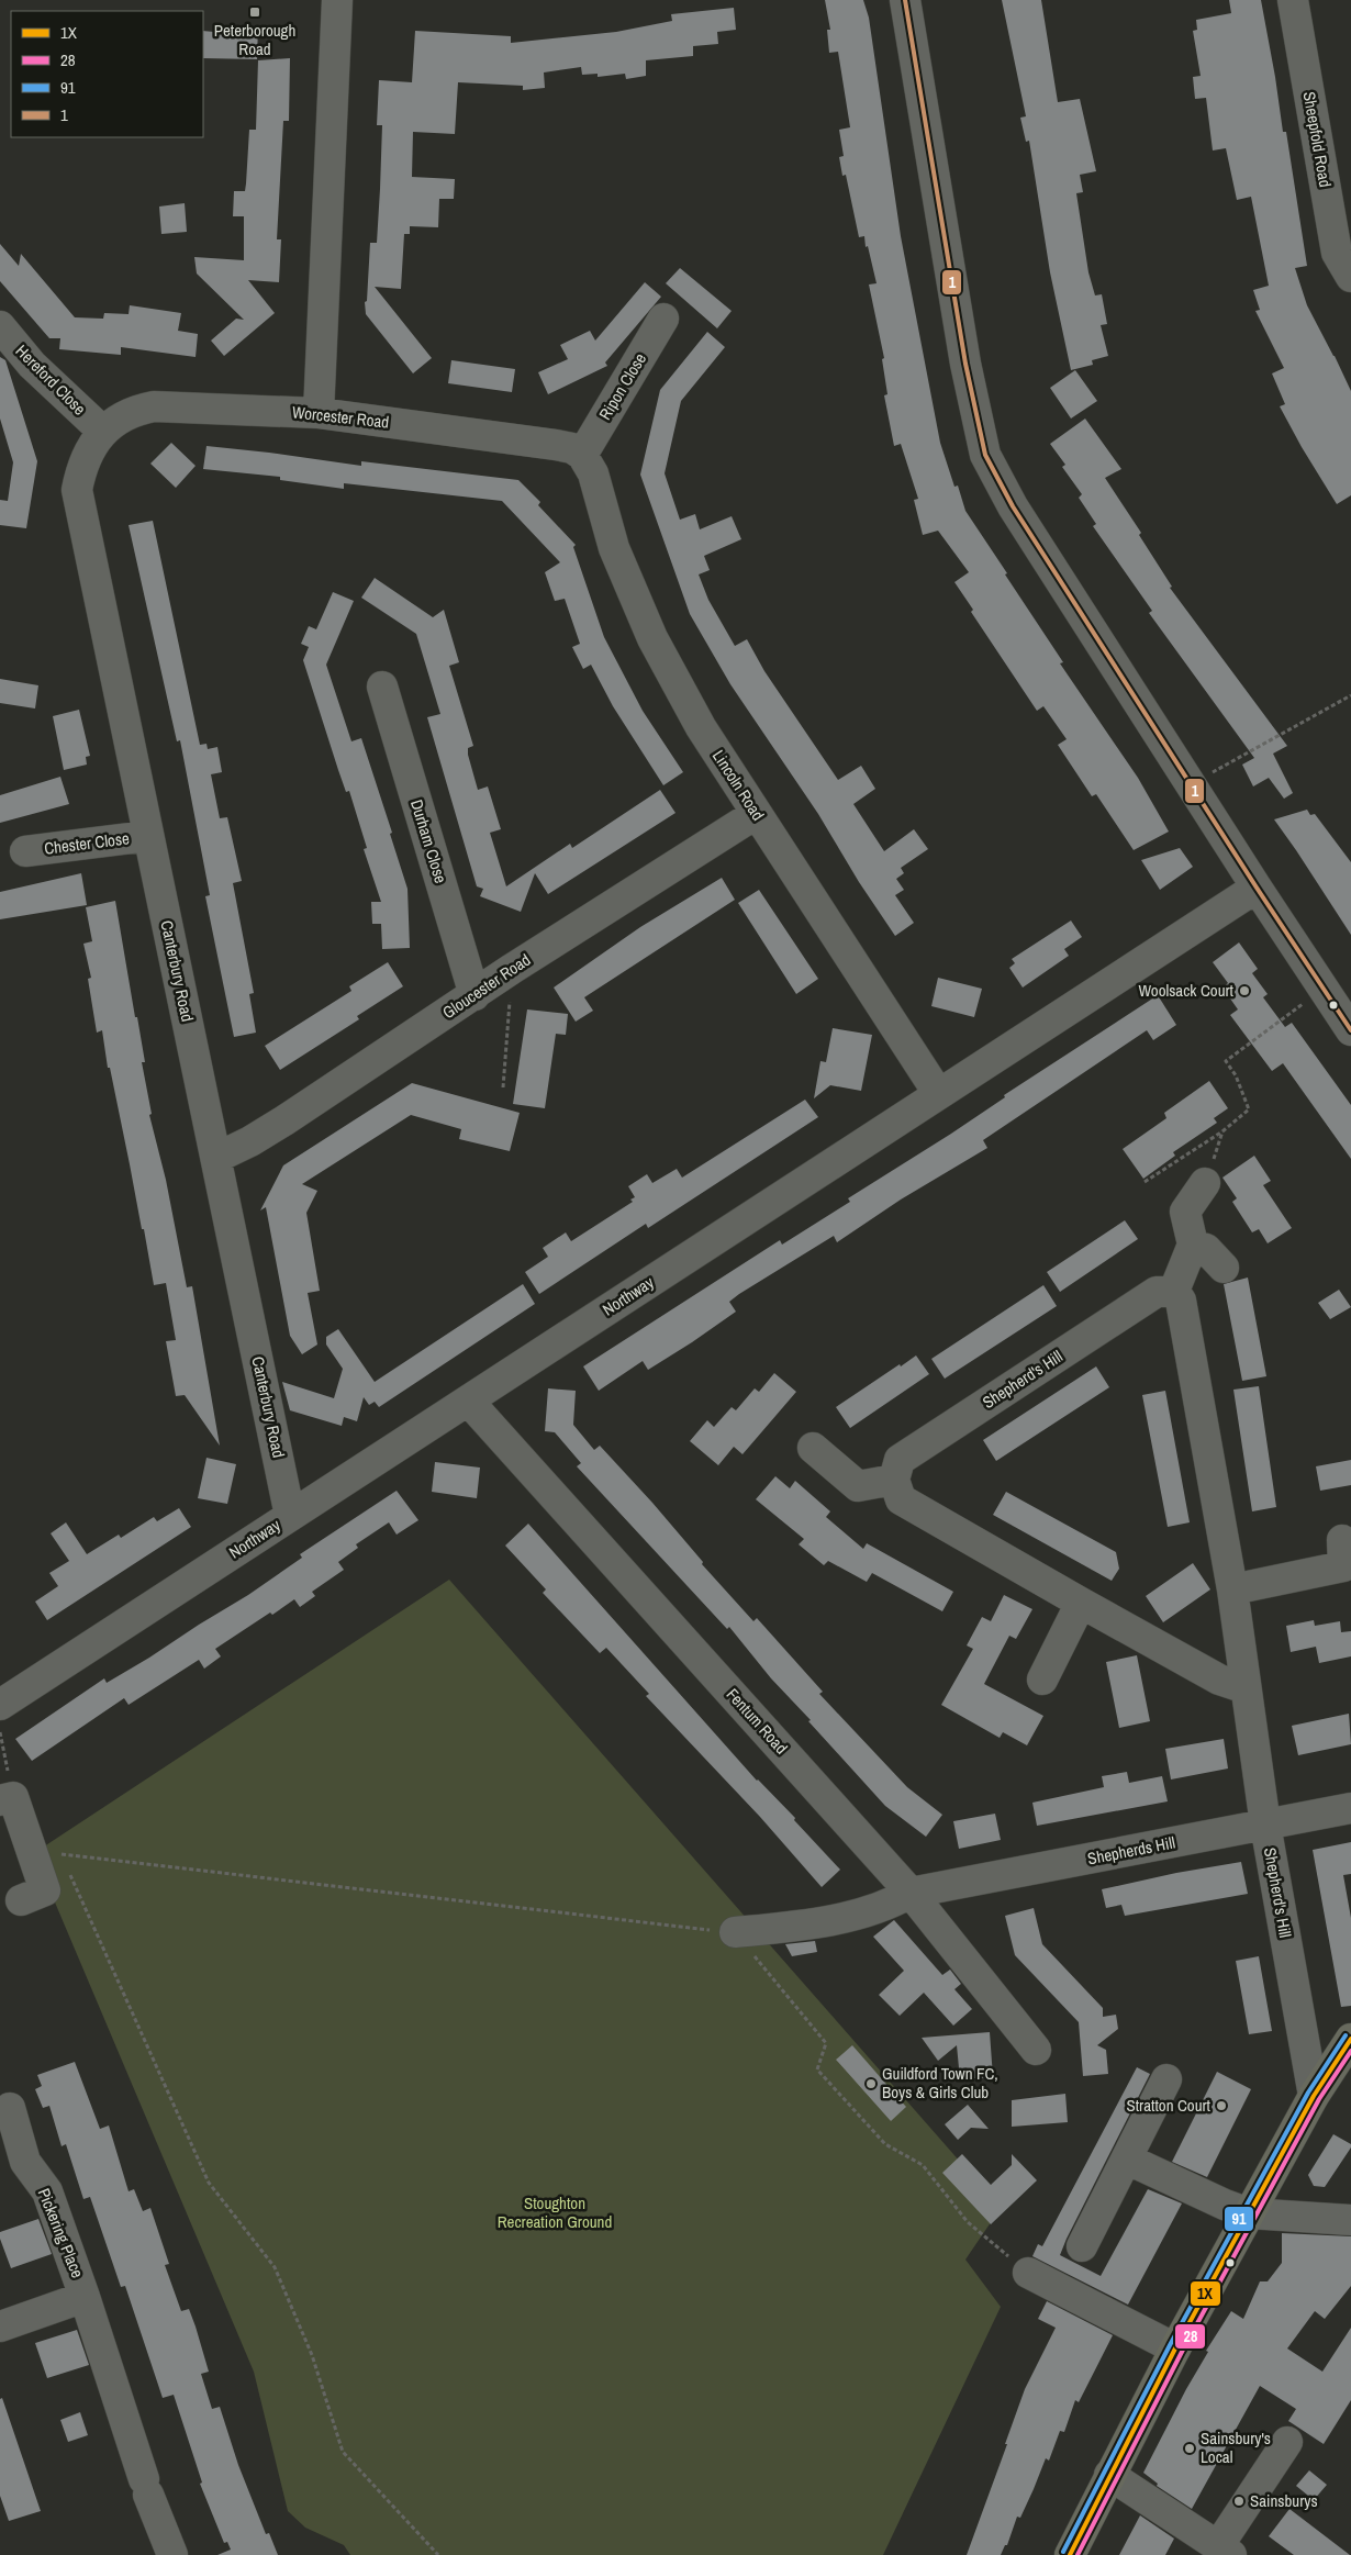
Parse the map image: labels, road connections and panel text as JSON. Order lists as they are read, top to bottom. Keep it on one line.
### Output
{"streets":{"street":["Sheepfold Road","Hereford Close","Ripon Close","Worcester Road","Lincoln Road","Durham Close","Chester Close","Canterbury Road","Gloucester Road","Northway","Shepherd's Hill","Fentum Road","Shepherds Hill","Pickering Place"]},"crossings":[["Hereford Close","Worcester Road"],["Hereford Close","Canterbury Road"],["Ripon Close","Worcester Road"],["Ripon Close","Lincoln Road"],["Worcester Road","Lincoln Road"],["Worcester Road","Canterbury Road"],["Lincoln Road","Gloucester Road"],["Lincoln Road","Northway"],["Durham Close","Gloucester Road"],["Chester Close","Canterbury Road"],["Canterbury Road","Gloucester Road"],["Canterbury Road","Northway"],["Northway","Fentum Road"],["Shepherd's Hill","Shepherds Hill"],["Fentum Road","Shepherds Hill"]],"parks":["Stoughton Recreation Ground"],"places":{"transit":["Peterborough Road"],"other":["Woolsack Court","Guildford Town FC, Boys & Girls Club","Stratton Court","Sainsbury's Local","Sainsburys"]},"lines":["transit line 1","transit line 91","transit line 1X","transit line 28"],"legend":["1X","28","91","1"]}
